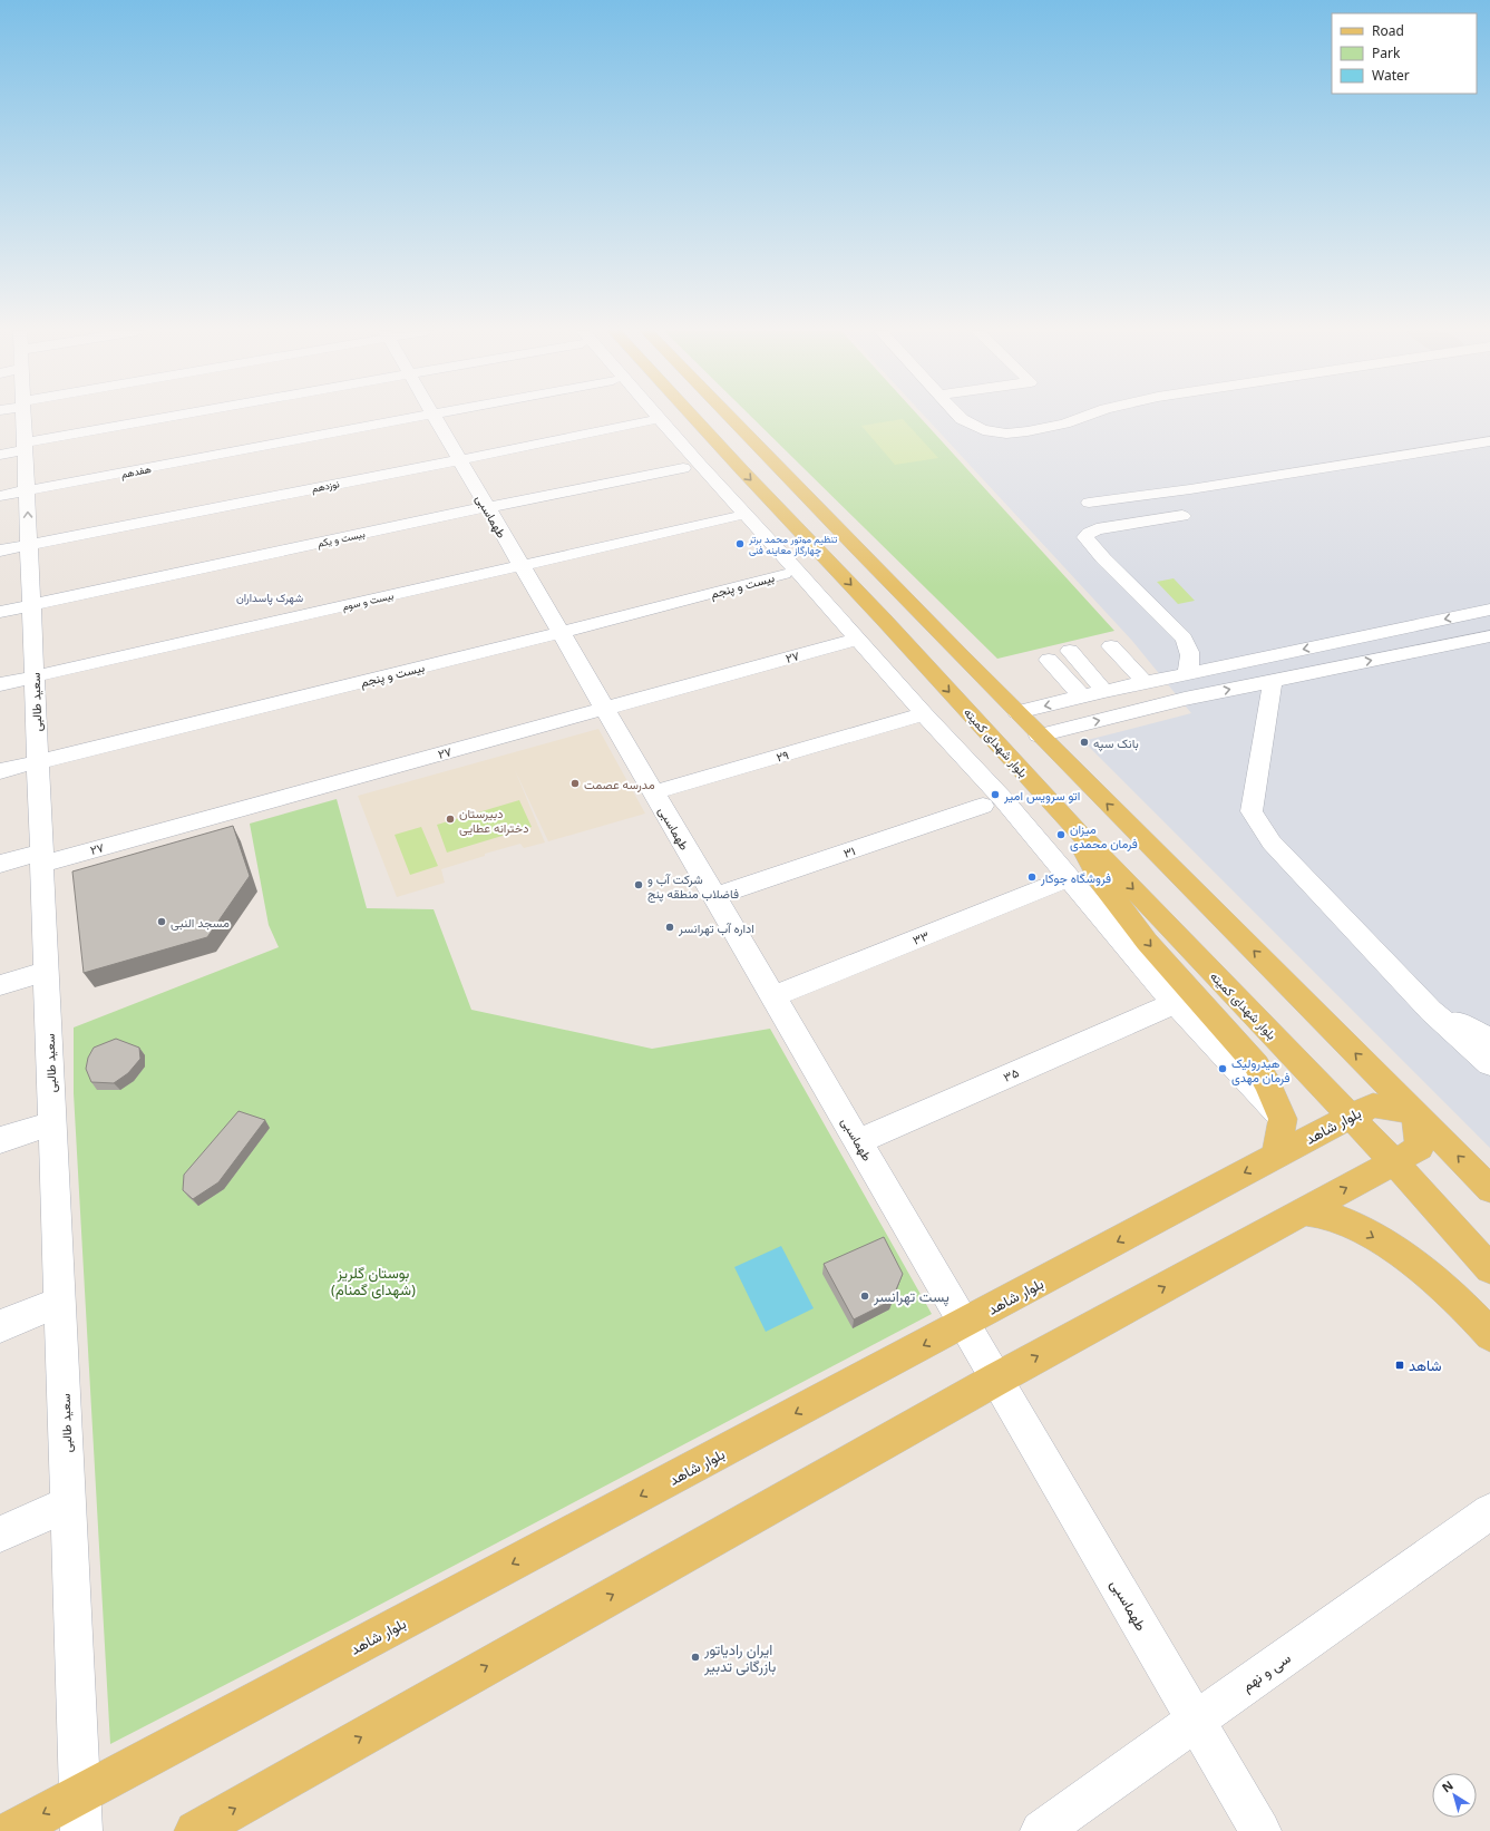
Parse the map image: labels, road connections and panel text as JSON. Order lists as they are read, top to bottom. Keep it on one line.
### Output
{"streets":{"main road":["بلوار شهدای کمیته","بلوار شاهد"],"street":["هفدهم","نوزدهم","طهماسبی","بیست و یکم","بیست و پنجم","بیست و سوم","۲۷","سعید طالبی","۲۹","۳۱","۳۳","۳۵","سی و نهم"]},"crossings":[["هفدهم","سعید طالبی"],["نوزدهم","طهماسبی"],["نوزدهم","سعید طالبی"],["طهماسبی","بیست و یکم"],["طهماسبی","بیست و پنجم"],["طهماسبی","بیست و سوم"],["طهماسبی","۲۷"],["طهماسبی","۲۹"],["طهماسبی","۳۱"],["طهماسبی","۳۳"],["طهماسبی","۳۵"],["طهماسبی","بلوار شاهد"],["طهماسبی","سی و نهم"],["بیست و یکم","سعید طالبی"],["بیست و پنجم","سعید طالبی"],["بیست و سوم","سعید طالبی"],["۲۷","سعید طالبی"],["سعید طالبی","بلوار شاهد"],["بلوار شهدای کمیته","بلوار شاهد"]],"districts":["شهرک پاسداران"],"parks":["بوستان گلریز (شهدای گمنام)"],"places":{"other":["تنظیم موتور محمد برتر چهارگاز معاینه فنی","بانک سپه","مدرسه عصمت","اتو سرویس امیر","دبیرستان دخترانه عطایی","میزان فرمان محمدی","فروشگاه جوکار","شرکت آب و فاضلاب منطقه پنج","مسجد النبی","اداره آب تهرانسر","هیدرولیک فرمان مهدی","پست تهرانسر","ایران رادیاتور بازرگانی تدبیر"],"transit":["شاهد"]},"legend":["Road","Park","Water"],"north":"top left"}
